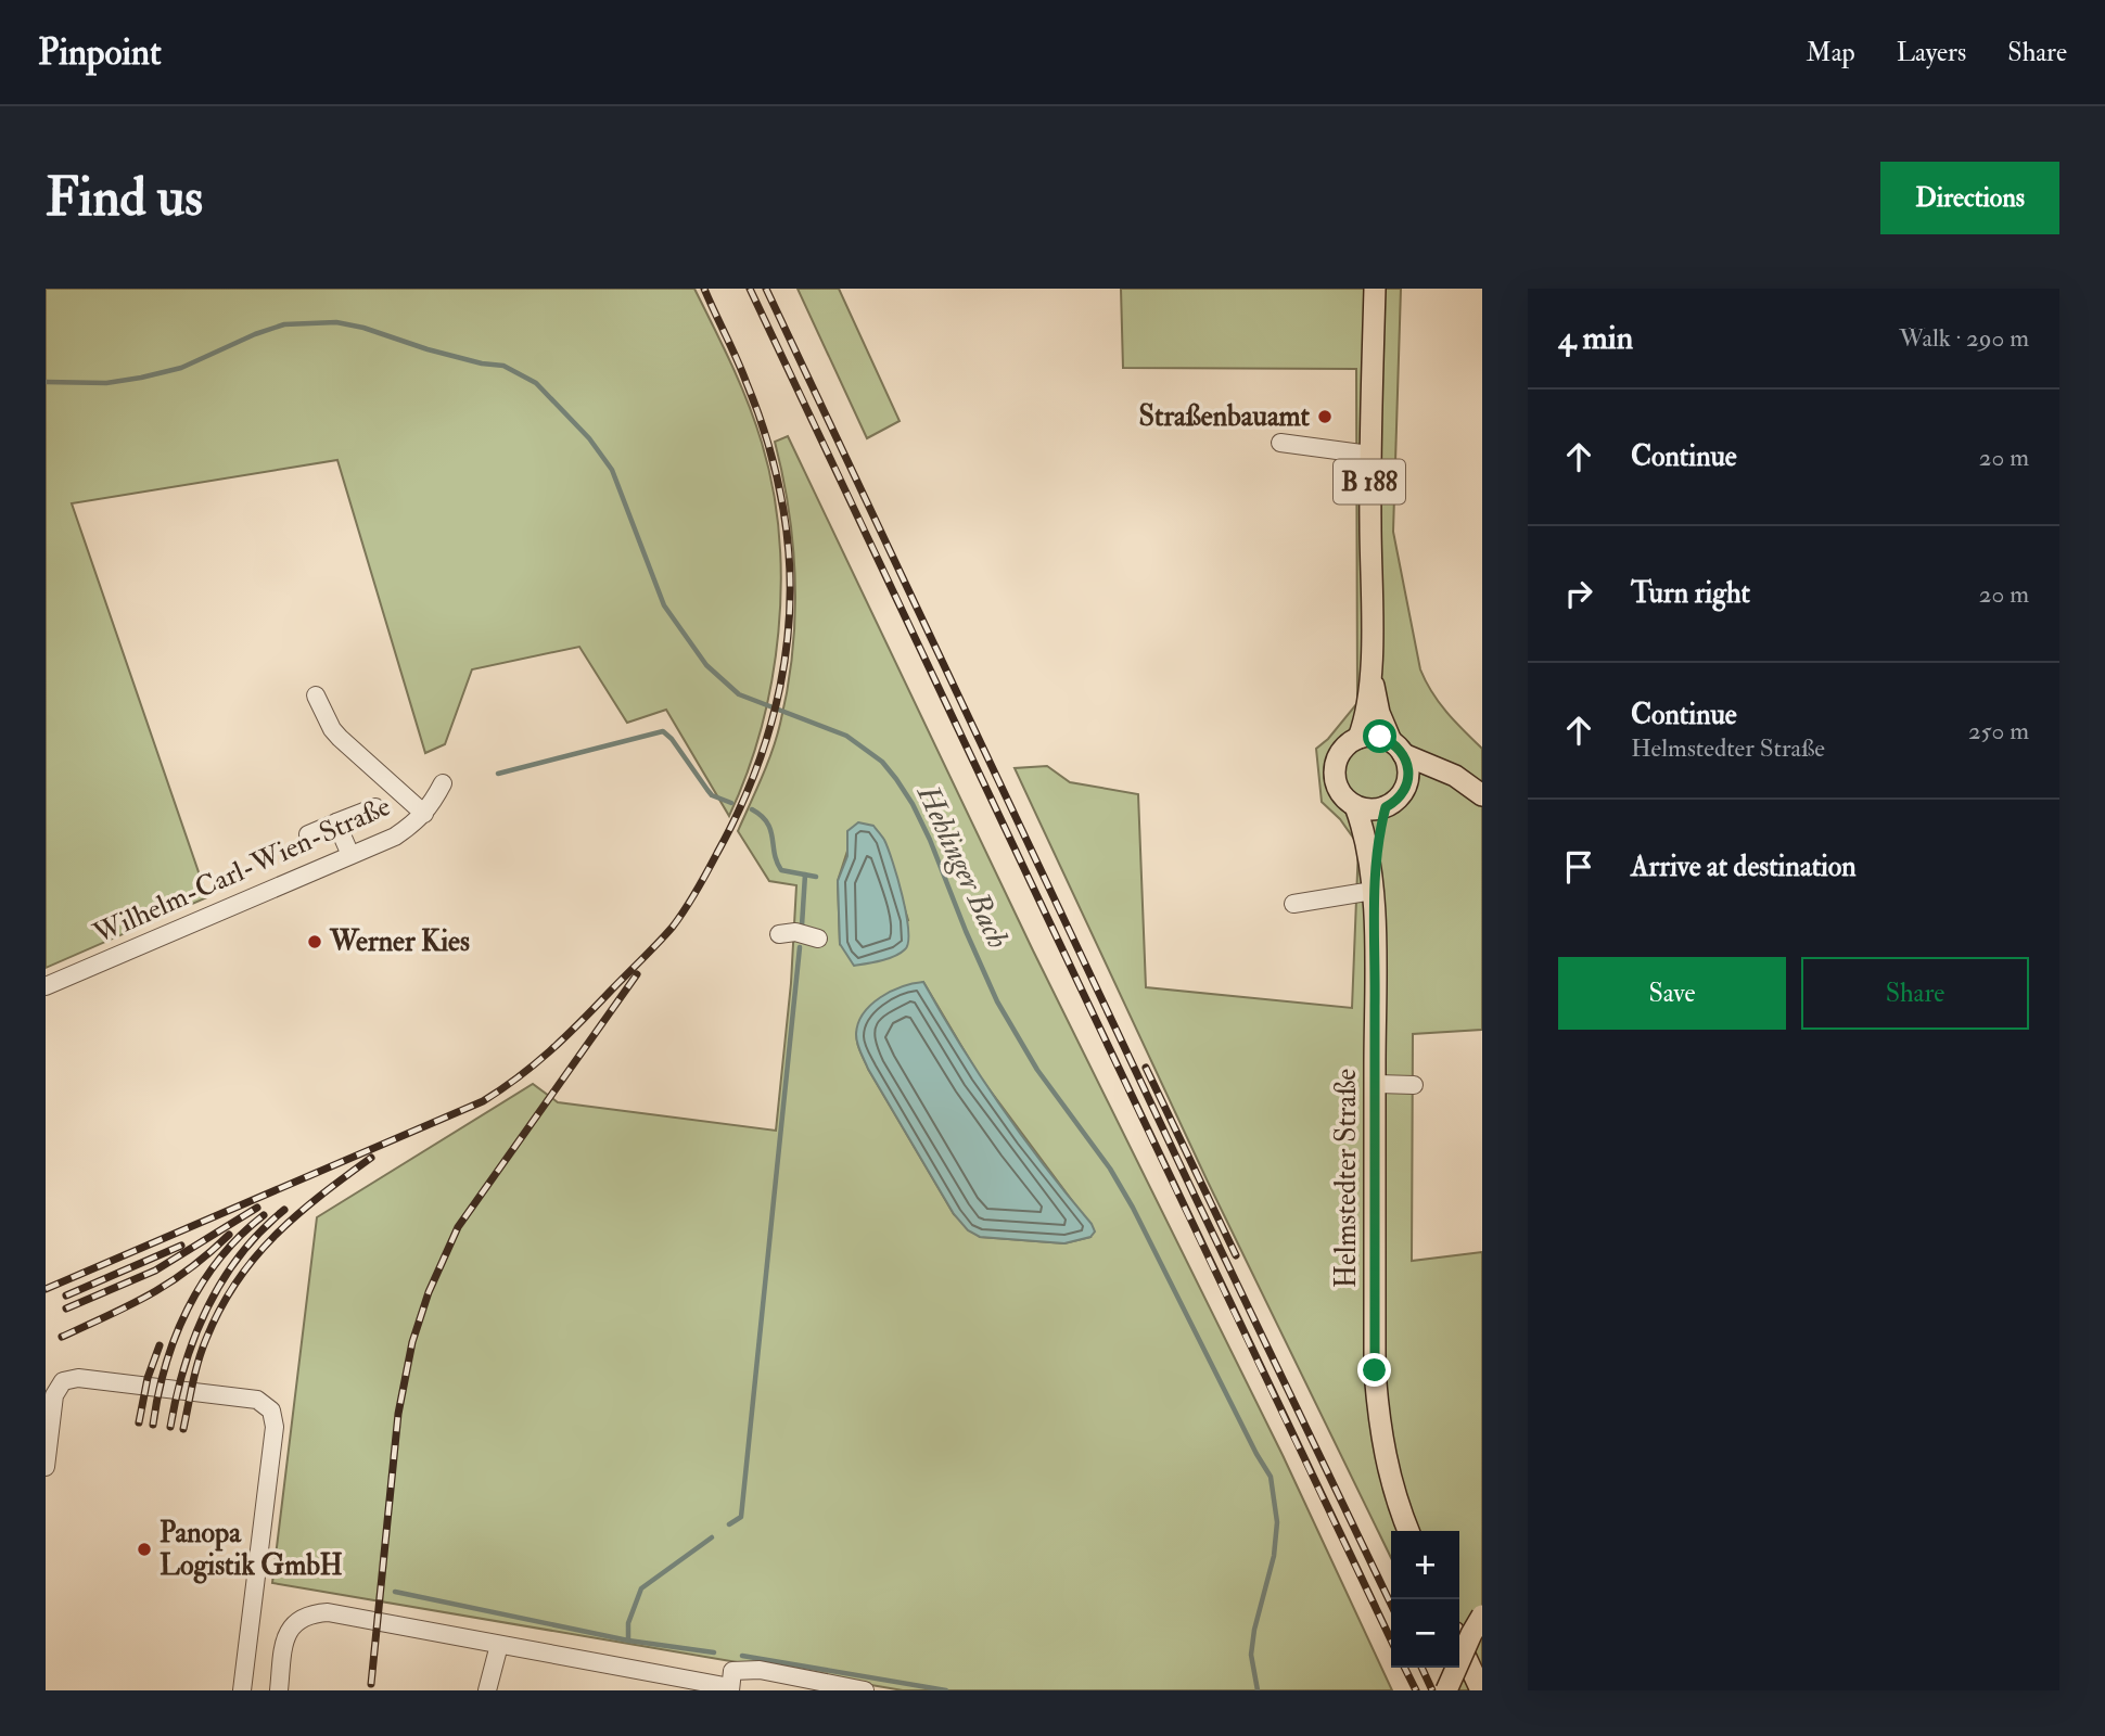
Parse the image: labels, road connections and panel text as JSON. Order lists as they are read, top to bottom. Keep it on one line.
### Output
{"streets":{"main road":["B 188","Helmstedter Straße"],"street":["Wilhelm-Carl-Wien-Straße"]},"crossings":[["B 188","Helmstedter Straße"]],"water":["Hehlinger Bach"],"places":["Straßenbauamt","Werner Kies","Panopa Logistik GmbH"],"page":{"header":"Pinpoint","nav":["Map","Layers","Share"],"buttons":["Directions",["Save","Share"]],"title":"Find us","heading":["4 min","Walk · 290 m"],"list":[["Continue","20 m"],["Turn right","20 m"],["Continue","Helmstedter Straße","250 m"],"Arrive at destination"],"map_buttons":["+","−"]}}
